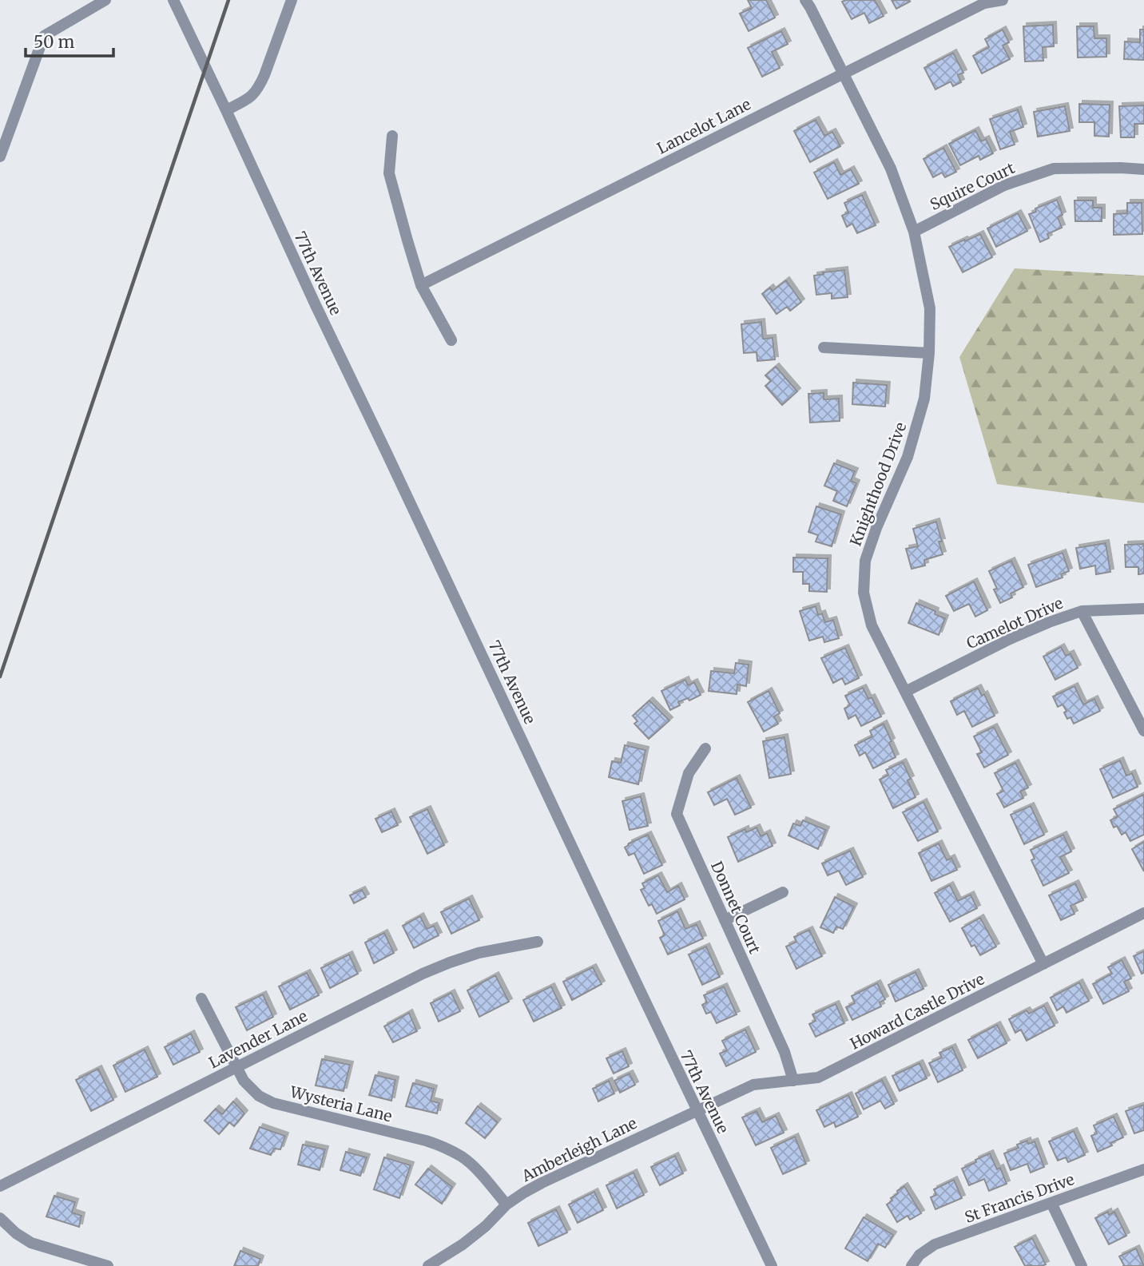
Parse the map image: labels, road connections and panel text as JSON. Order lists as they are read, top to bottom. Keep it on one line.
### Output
{"streets":{"street":["Lancelot Lane","Squire Court","77th Avenue","Knighthood Drive","Camelot Drive","Donnet Court","Howard Castle Drive","Lavender Lane","Wysteria Lane","Amberleigh Lane","St Francis Drive"]},"crossings":[["Lancelot Lane","Knighthood Drive"],["Squire Court","Knighthood Drive"],["77th Avenue","Howard Castle Drive"],["77th Avenue","Amberleigh Lane"],["Knighthood Drive","Camelot Drive"],["Knighthood Drive","Howard Castle Drive"],["Donnet Court","Howard Castle Drive"],["Howard Castle Drive","Amberleigh Lane"],["Lavender Lane","Wysteria Lane"],["Wysteria Lane","Amberleigh Lane"]],"scale_bar":"50 m"}
